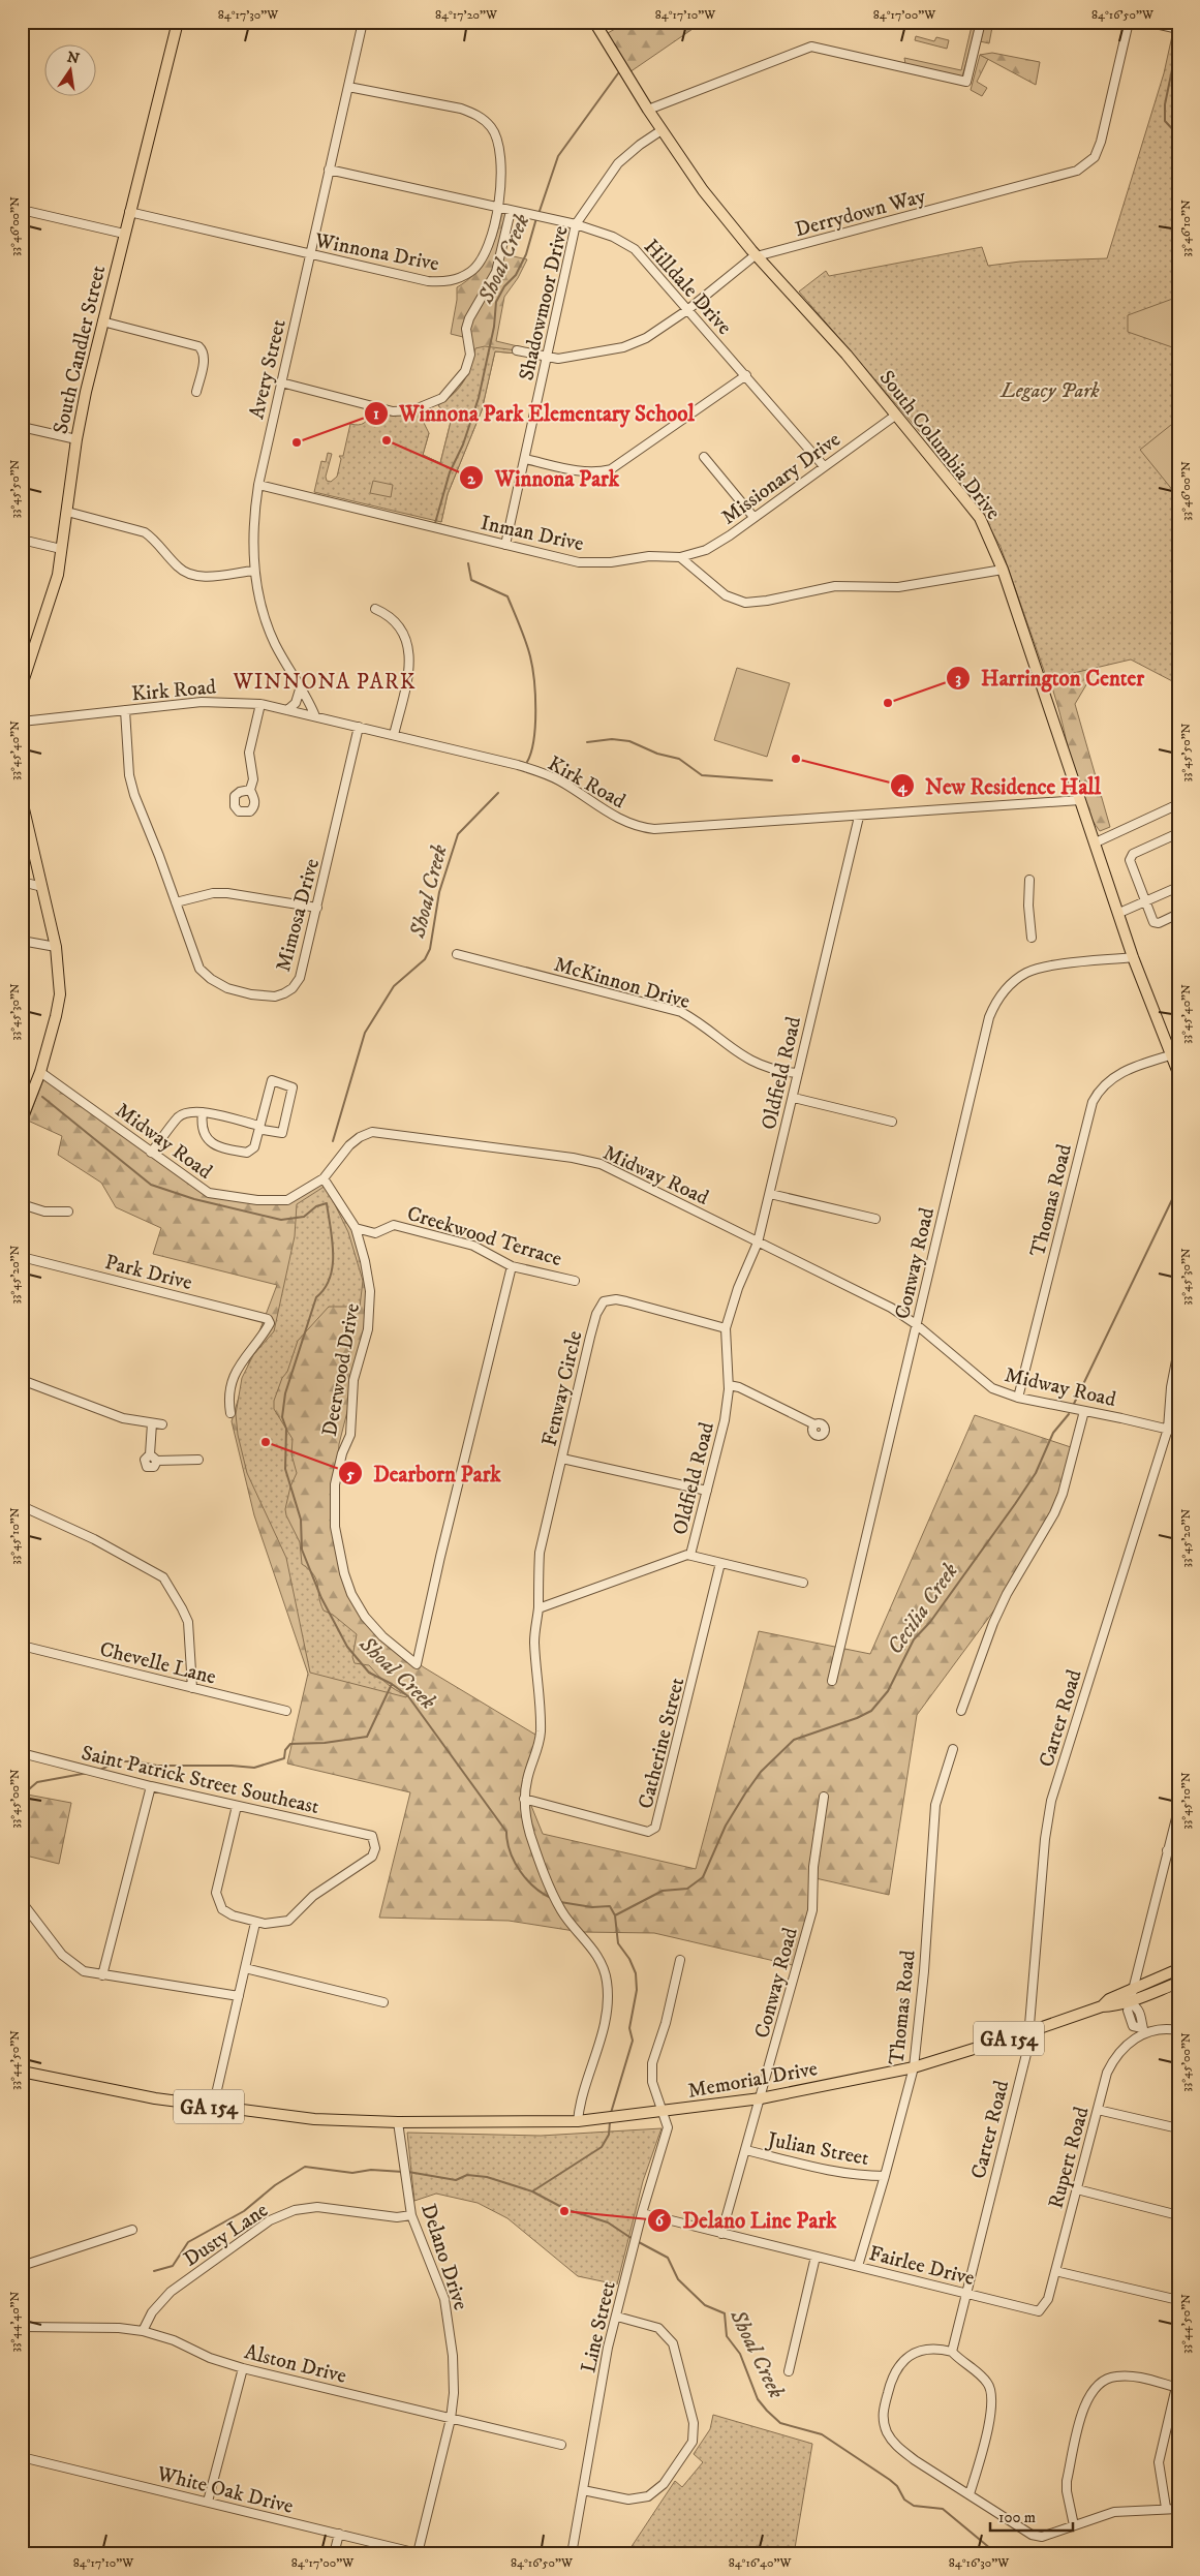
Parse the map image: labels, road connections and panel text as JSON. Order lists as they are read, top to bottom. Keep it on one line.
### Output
{"streets":{"main road":["South Candler Street","South Columbia Drive","GA 154","Memorial Drive"],"street":["Derrydown Way","Winnona Drive","Hilldale Drive","Shadowmoor Drive","Avery Street","Missionary Drive","Inman Drive","Kirk Road","Mimosa Drive","McKinnon Drive","Oldfield Road","Midway Road","Thomas Road","Creekwood Terrace","Conway Road","Park Drive","Deerwood Drive","Fenway Circle","Chevelle Lane","Carter Road","Catherine Street","Saint Patrick Street Southeast","Julian Street","Rupert Road","Dusty Lane","Delano Drive","Fairlee Drive","Line Street","Alston Drive","White Oak Drive"]},"crossings":[["Derrydown Way","Hilldale Drive"],["Derrydown Way","Shadowmoor Drive"],["Derrydown Way","South Columbia Drive"],["Winnona Drive","Hilldale Drive"],["Winnona Drive","South Candler Street"],["Winnona Drive","Avery Street"],["Hilldale Drive","Shadowmoor Drive"],["Hilldale Drive","Avery Street"],["Hilldale Drive","Missionary Drive"],["Shadowmoor Drive","South Columbia Drive"],["Shadowmoor Drive","Inman Drive"],["Avery Street","Inman Drive"],["Avery Street","Kirk Road"],["South Columbia Drive","Missionary Drive"],["South Columbia Drive","Kirk Road"],["South Columbia Drive","Thomas Road"],["South Columbia Drive","Conway Road"],["Missionary Drive","Inman Drive"],["Kirk Road","Mimosa Drive"],["Kirk Road","Oldfield Road"],["McKinnon Drive","Oldfield Road"],["Oldfield Road","Midway Road"],["Oldfield Road","Fenway Circle"],["Midway Road","Thomas Road"],["Midway Road","Conway Road"],["Midway Road","Deerwood Drive"],["Midway Road","Carter Road"],["Thomas Road","Memorial Drive"],["Thomas Road","Julian Street"],["Thomas Road","Fairlee Drive"],["Creekwood Terrace","Deerwood Drive"],["Conway Road","Memorial Drive"],["Conway Road","Julian Street"],["Conway Road","Fairlee Drive"],["Carter Road","Memorial Drive"],["Carter Road","Fairlee Drive"],["GA 154","Memorial Drive"],["GA 154","Delano Drive"],["Memorial Drive","Delano Drive"],["Memorial Drive","Line Street"],["Rupert Road","Fairlee Drive"],["Dusty Lane","Delano Drive"],["Dusty Lane","Alston Drive"],["Delano Drive","Alston Drive"],["Delano Drive","White Oak Drive"],["Fairlee Drive","Line Street"]],"districts":["WINNONA PARK"],"water":["Shoal Creek","Cecilia Creek"],"parks":["Legacy Park"],"places":["Winnona Park","Winnona Park Elementary School","Harrington Center","New Residence Hall","Dearborn Park","Delano Line Park"],"scale_bar":"100 m","north":"top","coordinates":["84°17'30\"W","84°17'20\"W","84°17'10\"W","84°17'00\"W","84°16'50\"W","33°46'00\"N","33°46'10\"N","33°45'50\"N","33°45'40\"N","33°45'30\"N","33°45'20\"N","33°45'10\"N","33°45'00\"N","33°44'50\"N","33°44'40\"N","84°16'40\"W","84°16'30\"W"]}
